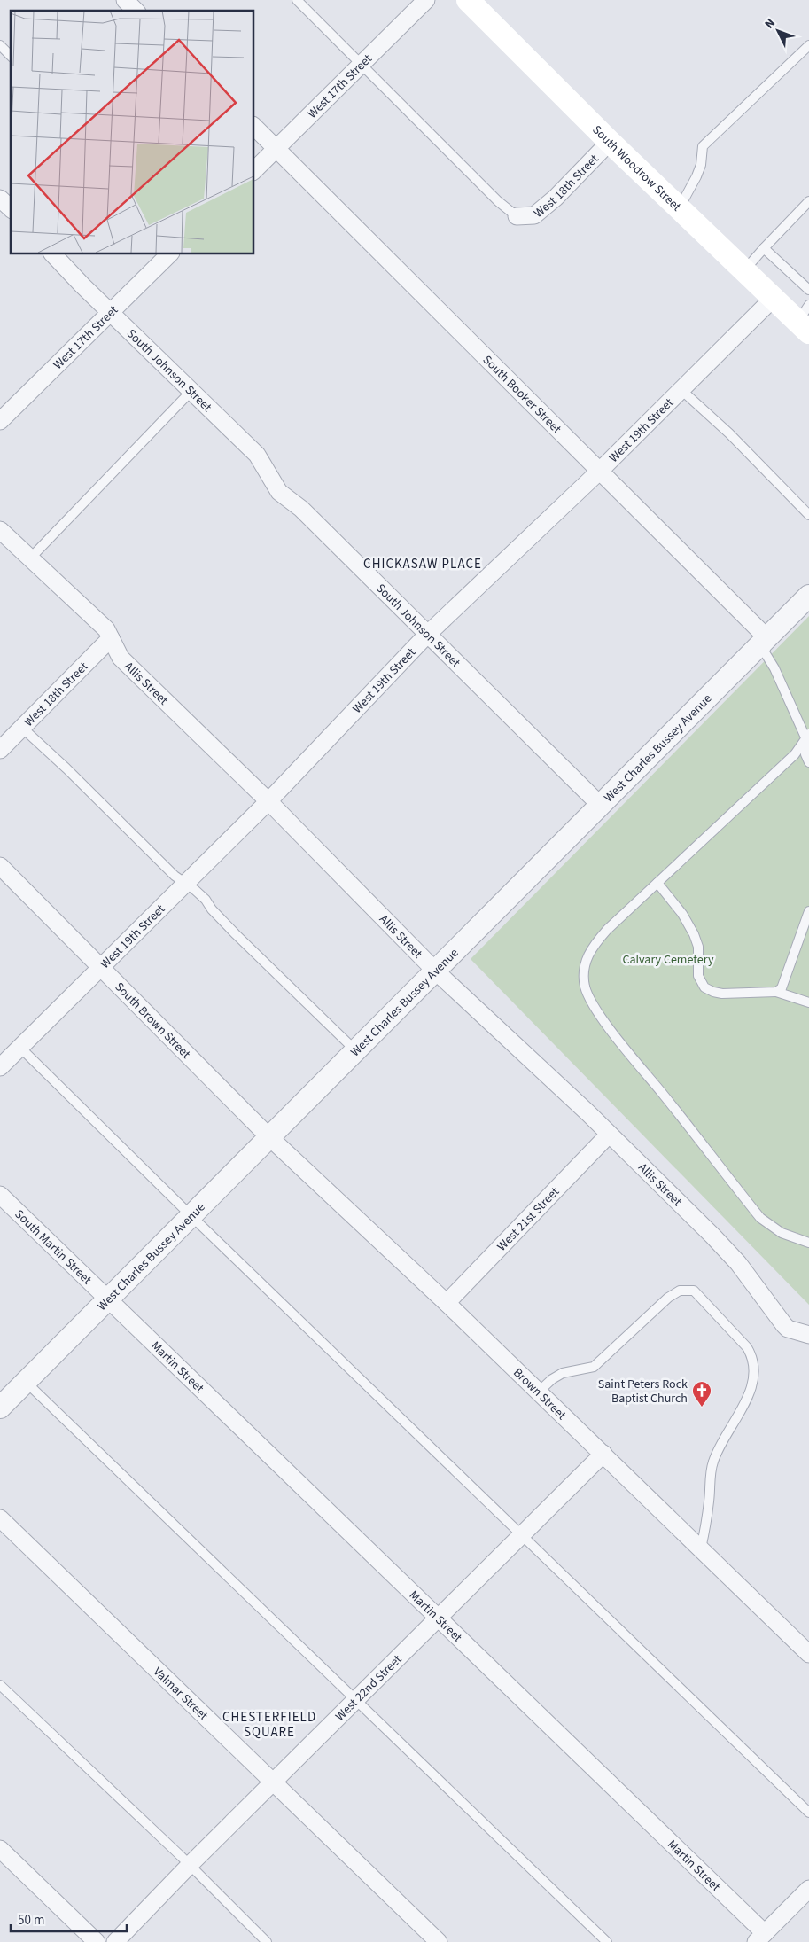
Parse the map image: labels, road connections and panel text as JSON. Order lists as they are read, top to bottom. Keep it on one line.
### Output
{"streets":{"main road":["South Woodrow Street"],"street":["West 17th Street","West 18th Street","South Johnson Street","South Booker Street","West 19th Street","Allis Street","West Charles Bussey Avenue","South Brown Street","West 21st Street","South Martin Street","Martin Street","Brown Street","West 22nd Street","Valmar Street"]},"crossings":[["West 17th Street","South Johnson Street"],["West 17th Street","South Booker Street"],["South Woodrow Street","West 18th Street"],["South Woodrow Street","West 19th Street"],["West 18th Street","Allis Street"],["South Johnson Street","West 19th Street"],["South Johnson Street","West Charles Bussey Avenue"],["South Booker Street","West 19th Street"],["South Booker Street","West Charles Bussey Avenue"],["West 19th Street","Allis Street"],["West 19th Street","South Brown Street"],["Allis Street","West Charles Bussey Avenue"],["Allis Street","West 21st Street"],["West Charles Bussey Avenue","South Brown Street"],["West Charles Bussey Avenue","South Martin Street"],["West Charles Bussey Avenue","Martin Street"],["West Charles Bussey Avenue","Brown Street"],["South Brown Street","Brown Street"],["West 21st Street","Brown Street"],["South Martin Street","Martin Street"],["Martin Street","West 22nd Street"],["Brown Street","West 22nd Street"],["West 22nd Street","Valmar Street"]],"districts":["CHICKASAW PLACE","CHESTERFIELD SQUARE"],"parks":["Calvary Cemetery"],"places":{"church":["Saint Peters Rock Baptist Church"]},"scale_bar":"50 m","north":"top left"}
